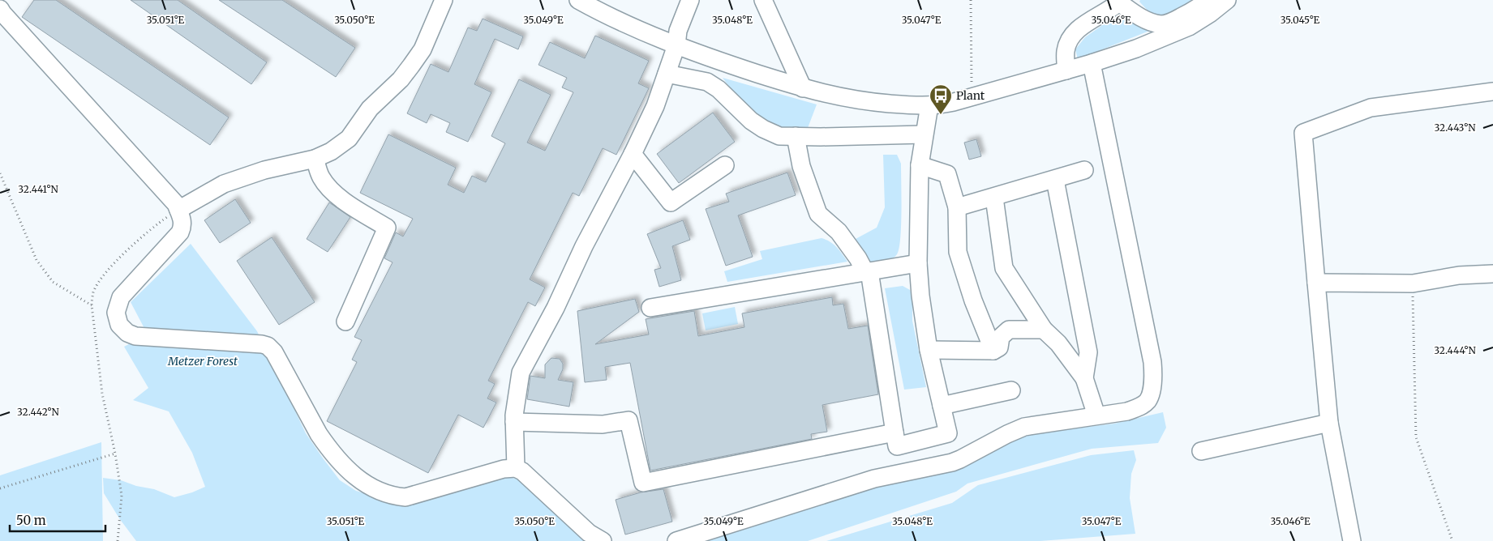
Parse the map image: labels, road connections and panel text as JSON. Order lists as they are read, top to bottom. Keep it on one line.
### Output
{"parks":["Metzer Forest"],"places":{"bus stop":["Plant"]},"scale_bar":"50 m","coordinates":["35.051°E","35.050°E","35.049°E","35.048°E","35.047°E","35.046°E","35.045°E","32.443°N","32.441°N","32.444°N","32.442°N"]}
